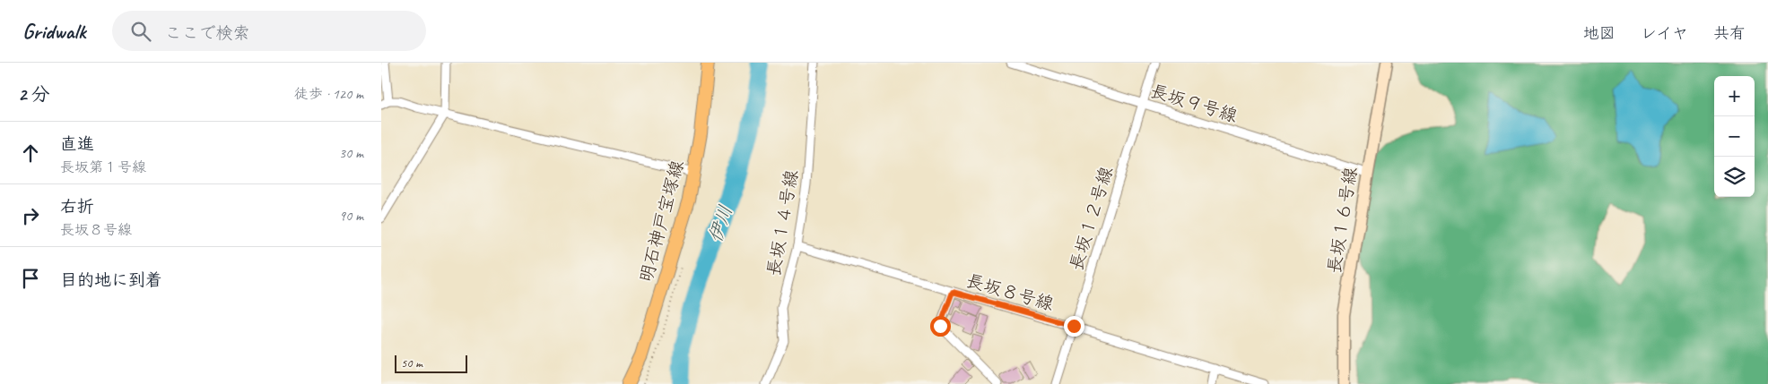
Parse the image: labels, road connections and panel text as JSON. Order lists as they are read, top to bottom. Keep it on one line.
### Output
{"streets":{"main road":["明石神戸宝塚線"],"street":["長坂９号線","長坂１２号線","長坂１６号線","長坂１４号線","長坂８号線"]},"crossings":[["長坂９号線","長坂１２号線"],["長坂９号線","長坂１６号線"],["長坂１２号線","長坂８号線"],["長坂１４号線","長坂８号線"]],"water":["伊川"],"scale_bar":"50 m","page":{"header":"Gridwalk","search":"ここで検索","nav":["地図","レイヤ","共有"],"heading":["2 分","徒歩 · 120 m"],"map_buttons":["+","−"],"list":[["直進","長坂第１号線","30 m"],["右折","長坂８号線","90 m"],"目的地に到着"],"scale":"50 m"}}
